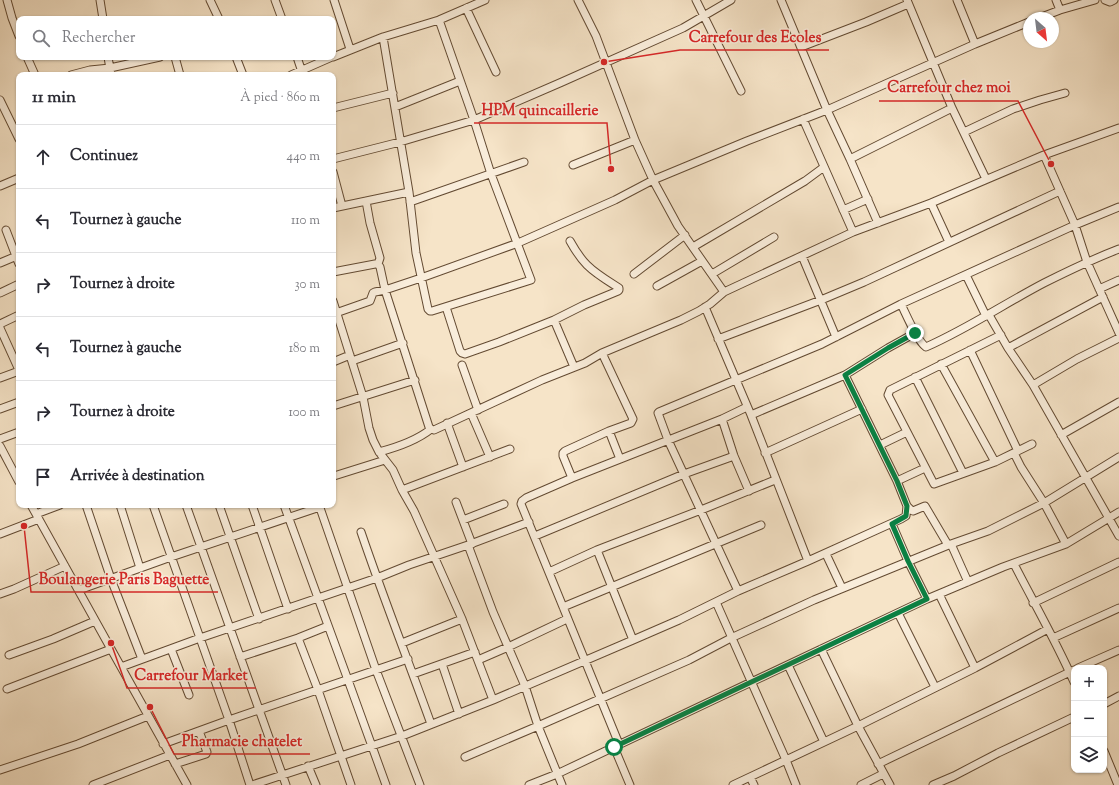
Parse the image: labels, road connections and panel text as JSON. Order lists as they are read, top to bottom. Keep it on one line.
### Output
{"places":["Carrefour des Ecoles","Carrefour chez moi","HPM quincaillerie","Boulangerie Paris Baguette","Carrefour Market","Pharmacie chatelet"],"north":"bottom right","page":{"search":"Rechercher","heading":["11 min","À pied · 860 m"],"list":[["Continuez","440 m"],["Tournez à gauche","110 m"],["Tournez à droite","30 m"],["Tournez à gauche","180 m"],["Tournez à droite","100 m"],"Arrivée à destination"],"map_buttons":["+","−"]}}
